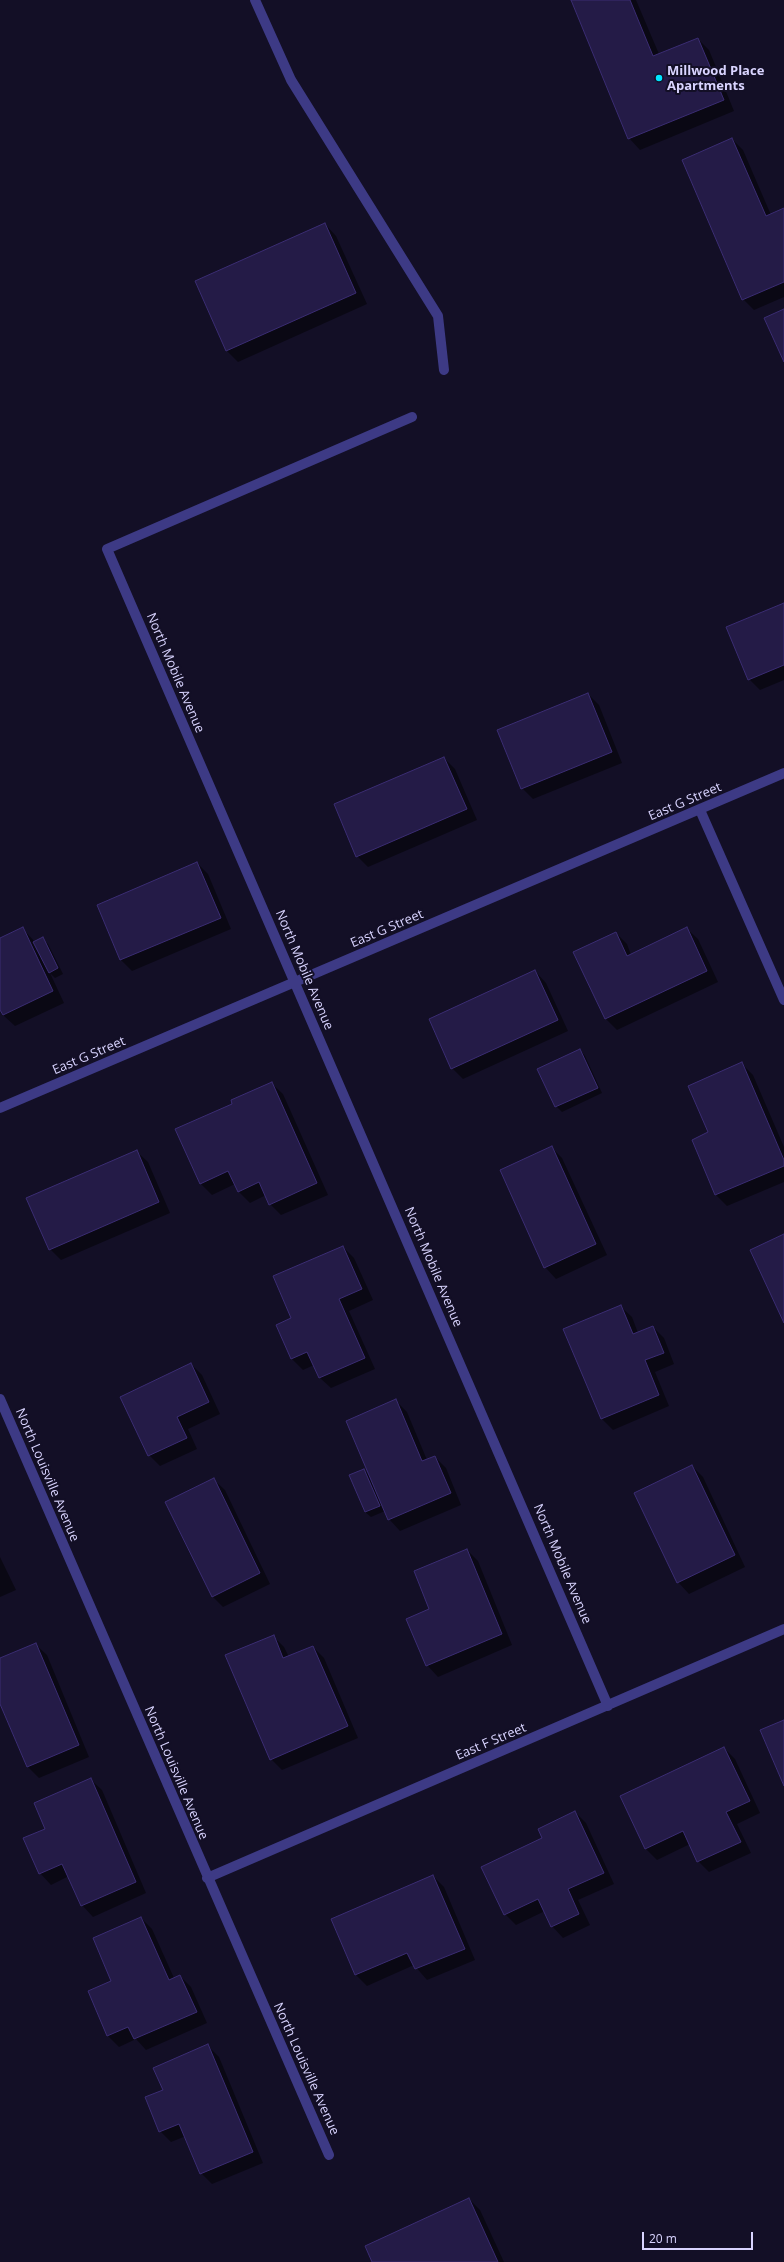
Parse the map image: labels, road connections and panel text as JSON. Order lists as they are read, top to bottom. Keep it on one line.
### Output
{"streets":{"street":["North Mobile Avenue","East G Street","North Louisville Avenue","East F Street"]},"crossings":[["North Mobile Avenue","East G Street"],["North Mobile Avenue","East F Street"],["North Louisville Avenue","East F Street"]],"places":["Millwood Place Apartments"],"scale_bar":"20 m"}
